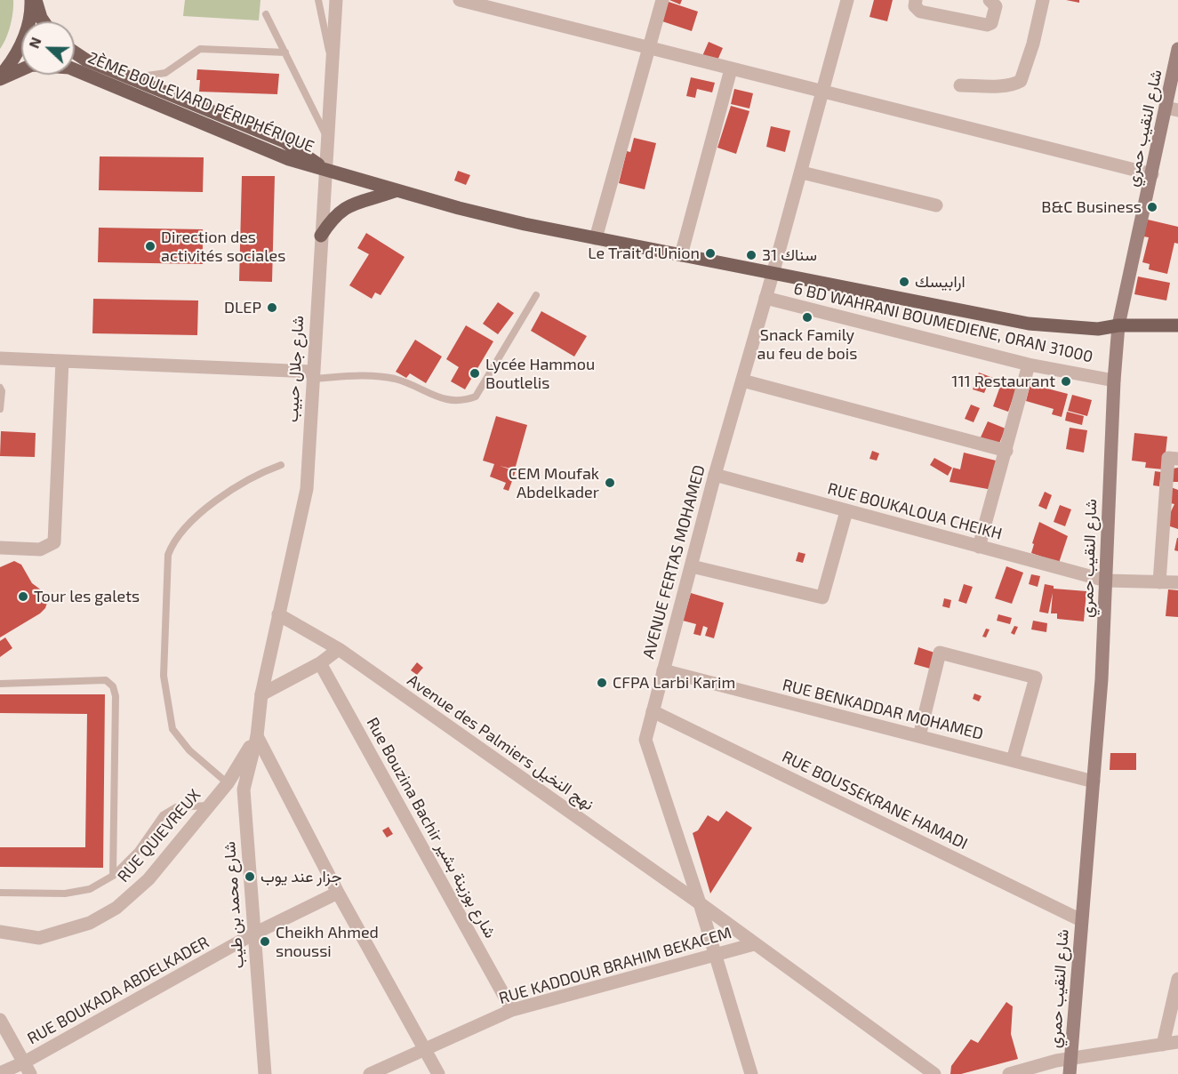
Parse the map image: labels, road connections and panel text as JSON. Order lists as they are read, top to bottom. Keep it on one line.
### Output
{"streets":{"main road":["2ÈME BOULEVARD PÉRIPHÉRIQUE","شارع النقيب حمري"],"street":["6 BD WAHRANI BOUMEDIENE, ORAN 31000","شارع جلال حبيب","RUE BOUKALOUA CHEIKH","AVENUE FERTAS MOHAMED","RUE BENKADDAR MOHAMED","Avenue des Palmiers نهج النخيل","RUE BOUSSEKRANE HAMADI","Rue Bouzina Bachir شارع بوزينة بشير","RUE QUIEVREUX","شارع محمد بن طيب","RUE KADDOUR BRAHIM BEKACEM","RUE BOUKADA ABDELKADER"]},"crossings":[["2ÈME BOULEVARD PÉRIPHÉRIQUE","شارع جلال حبيب"],["شارع النقيب حمري","6 BD WAHRANI BOUMEDIENE, ORAN 31000"],["شارع النقيب حمري","RUE BOUKALOUA CHEIKH"],["شارع النقيب حمري","RUE BENKADDAR MOHAMED"],["شارع النقيب حمري","RUE BOUSSEKRANE HAMADI"],["6 BD WAHRANI BOUMEDIENE, ORAN 31000","AVENUE FERTAS MOHAMED"],["شارع جلال حبيب","Avenue des Palmiers نهج النخيل"],["شارع جلال حبيب","RUE QUIEVREUX"],["شارع جلال حبيب","شارع محمد بن طيب"],["RUE BOUKALOUA CHEIKH","AVENUE FERTAS MOHAMED"],["AVENUE FERTAS MOHAMED","RUE BENKADDAR MOHAMED"],["AVENUE FERTAS MOHAMED","Avenue des Palmiers نهج النخيل"],["AVENUE FERTAS MOHAMED","RUE BOUSSEKRANE HAMADI"],["AVENUE FERTAS MOHAMED","RUE KADDOUR BRAHIM BEKACEM"],["Avenue des Palmiers نهج النخيل","RUE KADDOUR BRAHIM BEKACEM"],["Rue Bouzina Bachir شارع بوزينة بشير","RUE KADDOUR BRAHIM BEKACEM"],["RUE QUIEVREUX","شارع محمد بن طيب"],["شارع محمد بن طيب","RUE BOUKADA ABDELKADER"]],"places":["B&C Business","Direction des activités sociales","Le Trait d'Union","سناك 31","ارابيسك","DLEP","Snack Family au feu de bois","Lycée Hammou Boutlelis","111 Restaurant","CEM Moufak Abdelkader","Tour les galets","CFPA Larbi Karim","جزار عند يوب","Cheikh Ahmed snoussi"],"north":"left"}
